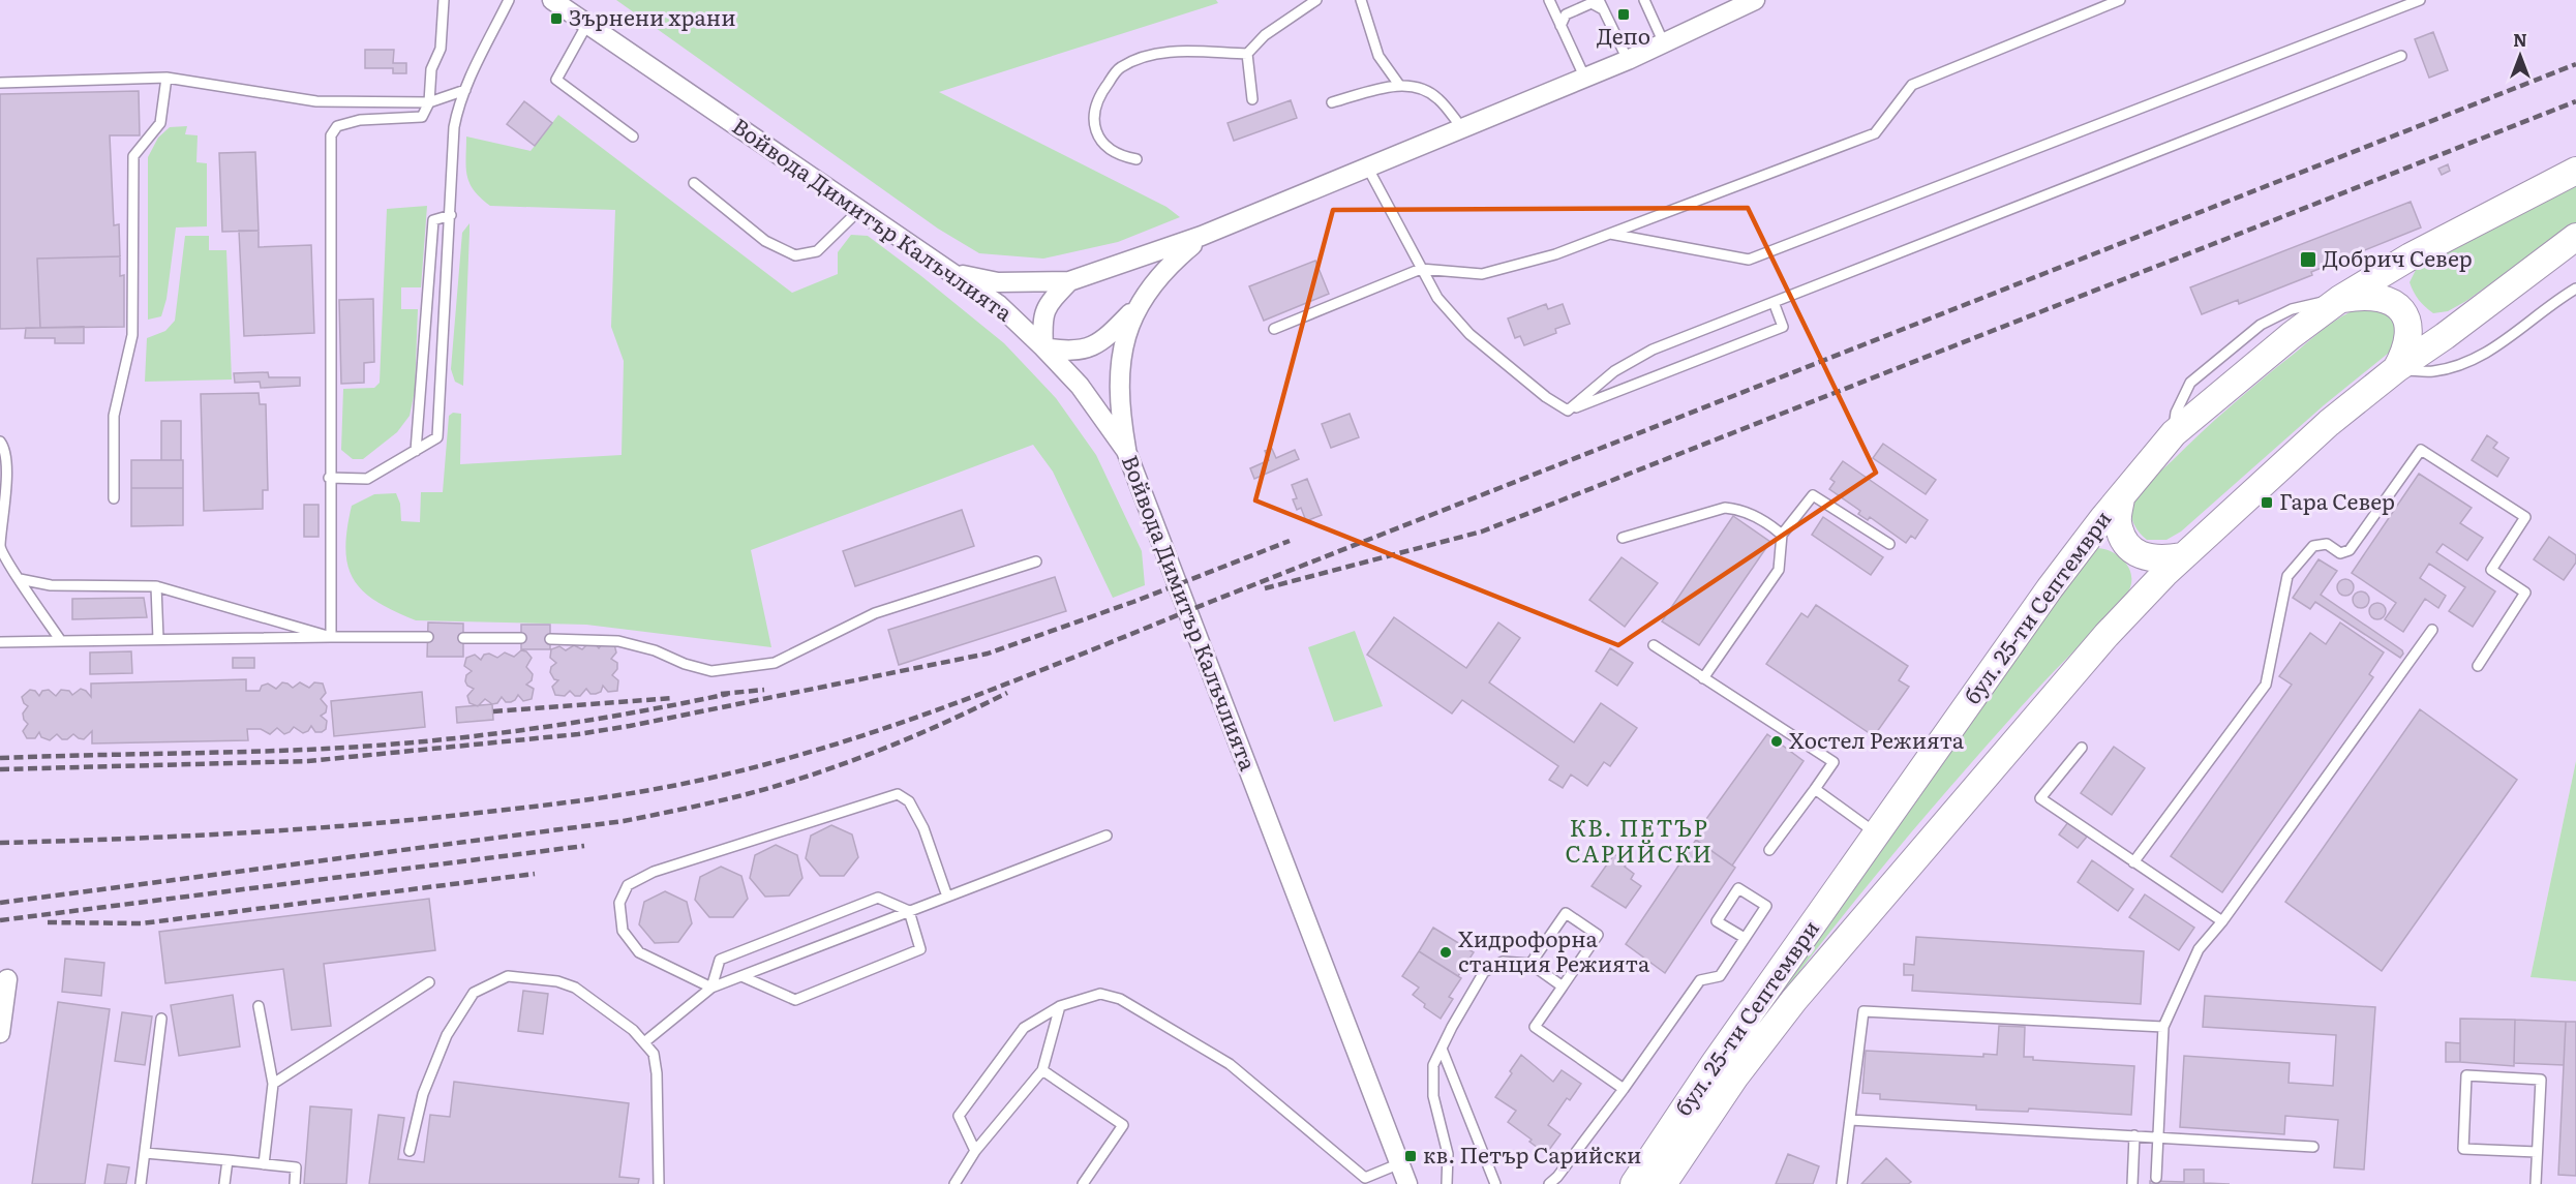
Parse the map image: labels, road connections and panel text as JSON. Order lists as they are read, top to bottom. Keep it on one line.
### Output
{"streets":{"main road":["бул. 25-ти Септември"],"street":["Войвода Димитър Калъчлията"]},"districts":["КВ. ПЕТЪР САРИЙСКИ"],"places":{"transit":["Депо","Зърнени храни","Добрич Север","Гара Север","кв. Петър Сарийски"],"other":["Хостел Режията","Хидрофорна станция Режията"]},"north":"top"}
